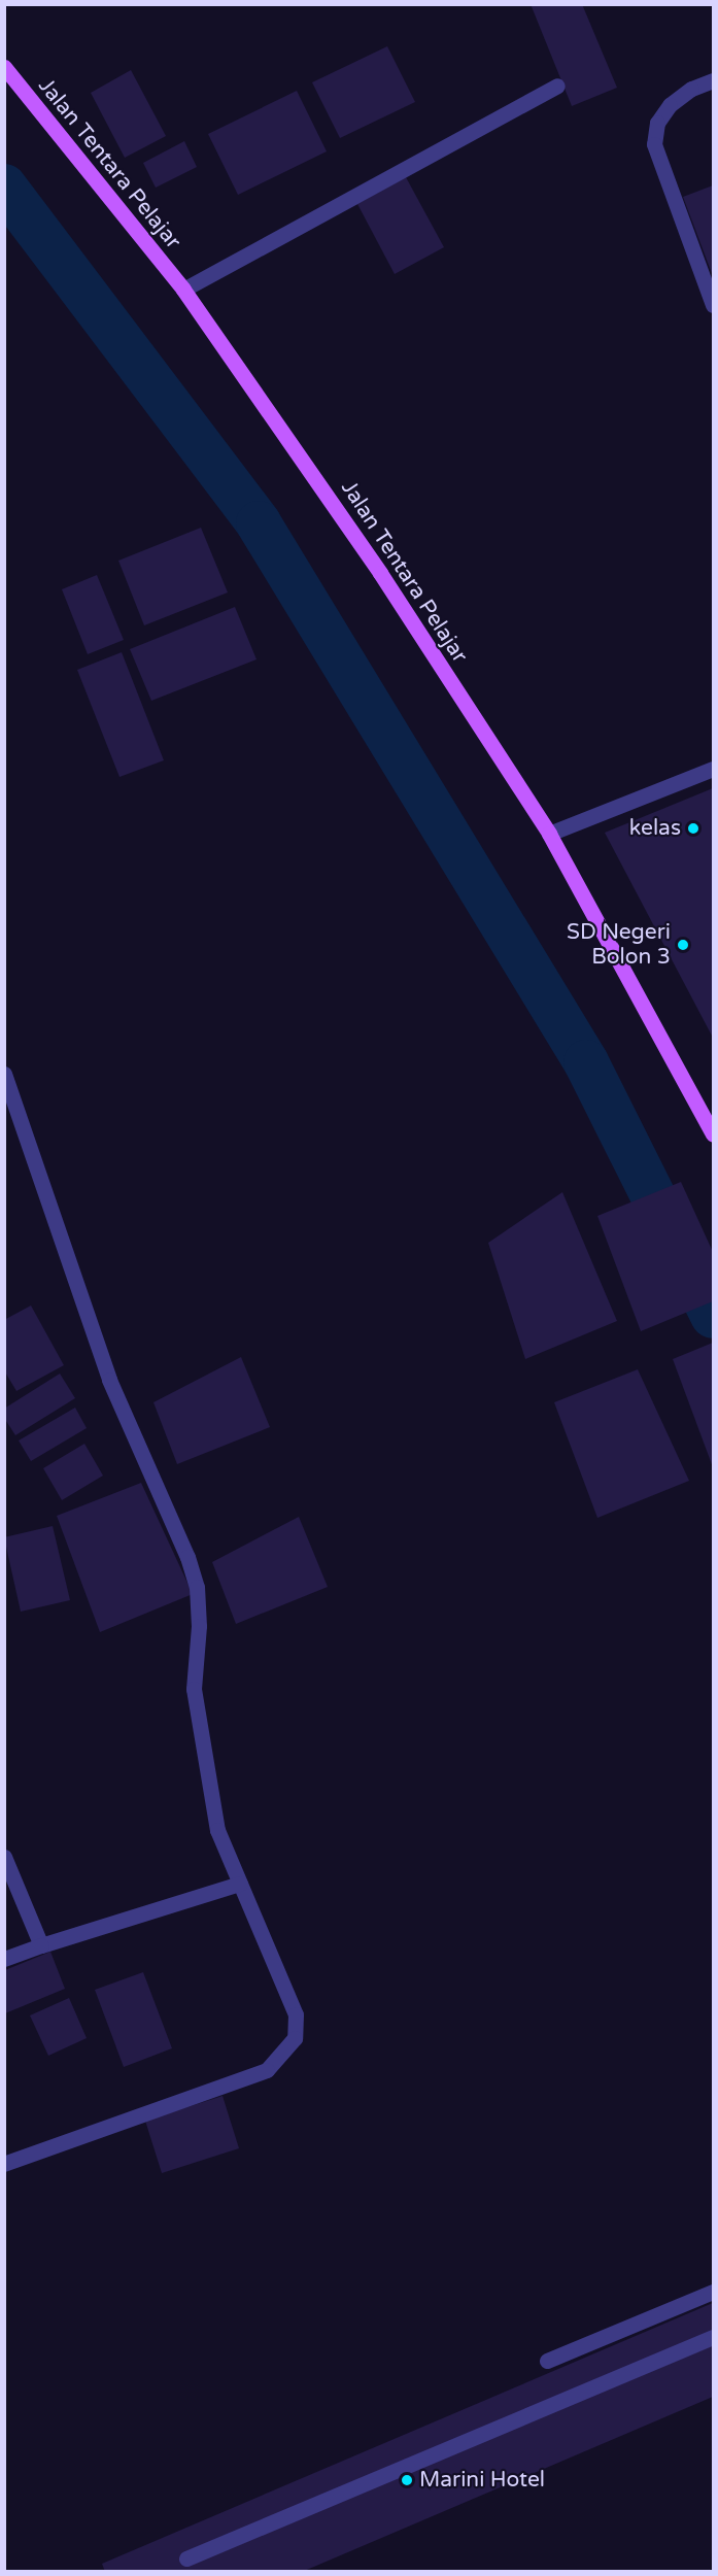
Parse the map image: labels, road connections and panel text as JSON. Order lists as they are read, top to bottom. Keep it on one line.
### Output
{"streets":{"main road":["Jalan Tentara Pelajar"]},"places":["kelas","SD Negeri Bolon 3","Marini Hotel"]}
